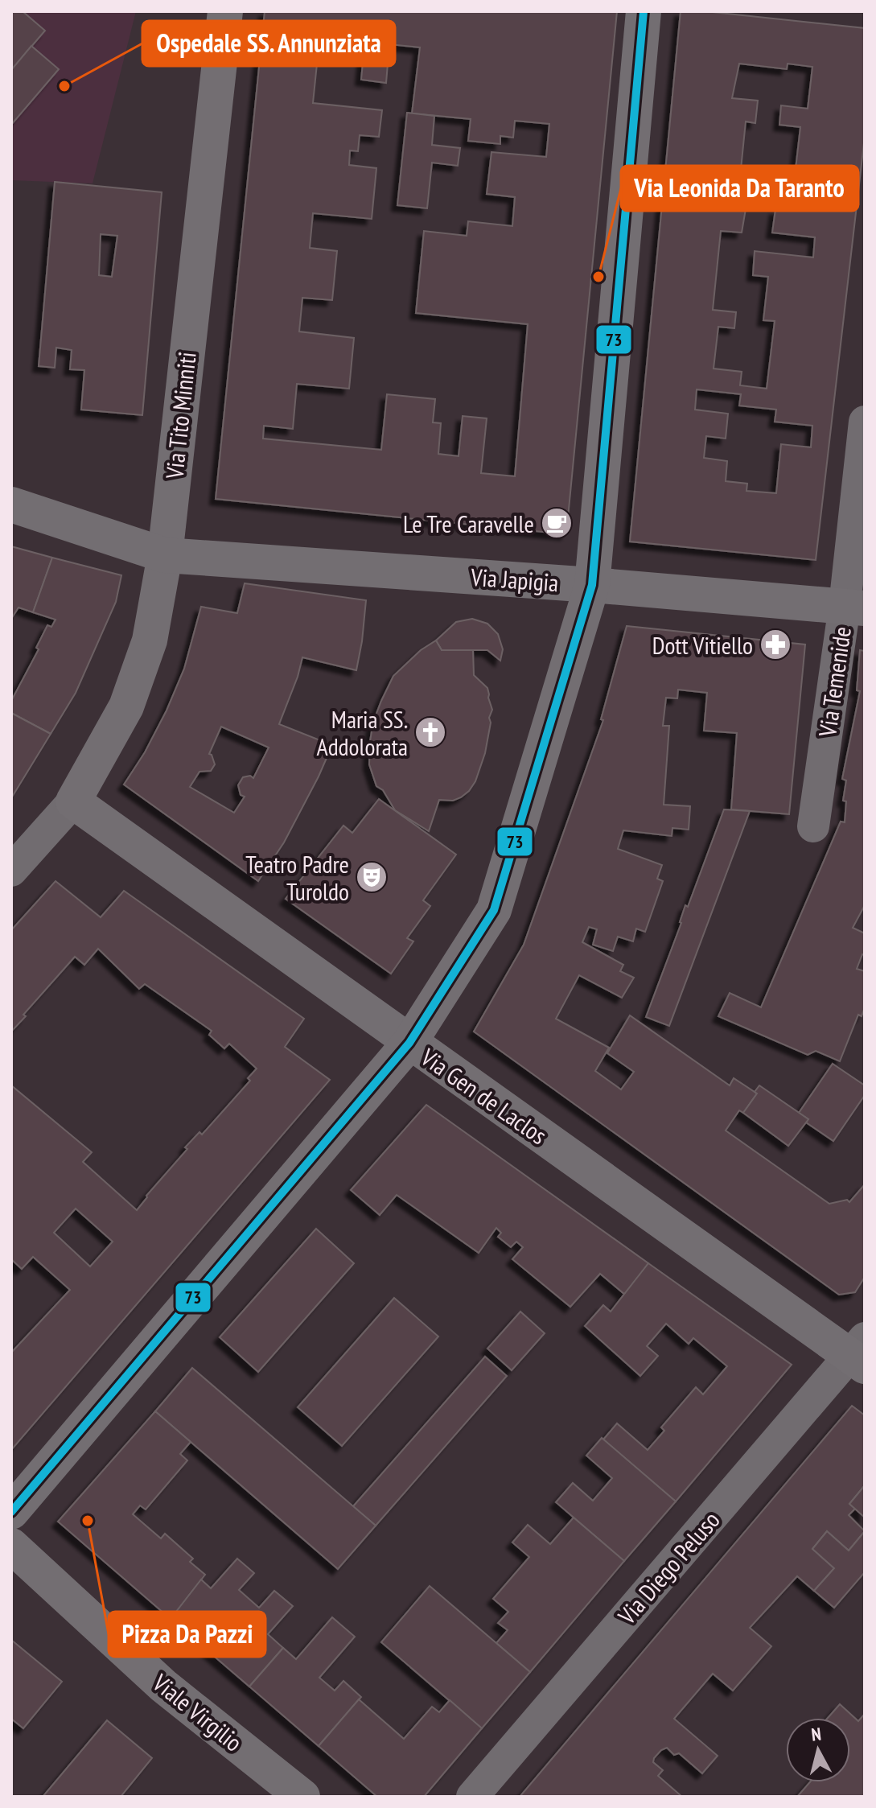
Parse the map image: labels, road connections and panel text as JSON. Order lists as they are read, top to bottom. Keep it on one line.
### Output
{"streets":{"street":["Via Tito Minniti","Via Japigia","Via Temenide","Via Gen de Laclos","Via Diego Peluso","Viale Virgilio"]},"crossings":[["Via Tito Minniti","Via Japigia"],["Via Tito Minniti","Via Gen de Laclos"],["Via Japigia","Via Temenide"],["Via Gen de Laclos","Via Diego Peluso"]],"places":{"other":["Ospedale SS. Annunziata","Via Leonida Da Taranto","Pizza Da Pazzi"],"cafe":["Le Tre Caravelle"],"pharmacy":["Dott Vitiello"],"church":["Maria SS. Addolorata"],"theatre":["Teatro Padre Turoldo"]},"lines":["transit line 73"],"north":"top"}
